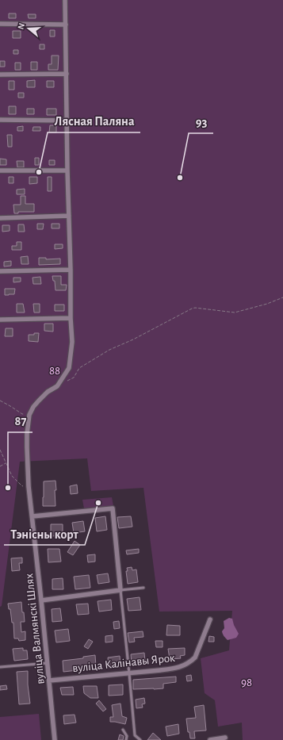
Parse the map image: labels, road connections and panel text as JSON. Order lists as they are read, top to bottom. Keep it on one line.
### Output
{"streets":{"street":["вуліца Валмянскі Шлях","вуліца Калінавы Ярок"]},"crossings":[["вуліца Валмянскі Шлях","вуліца Калінавы Ярок"]],"parks":["88","98"],"places":["Лясная Паляна","93","87","Тэнісны корт"],"north":"left"}
